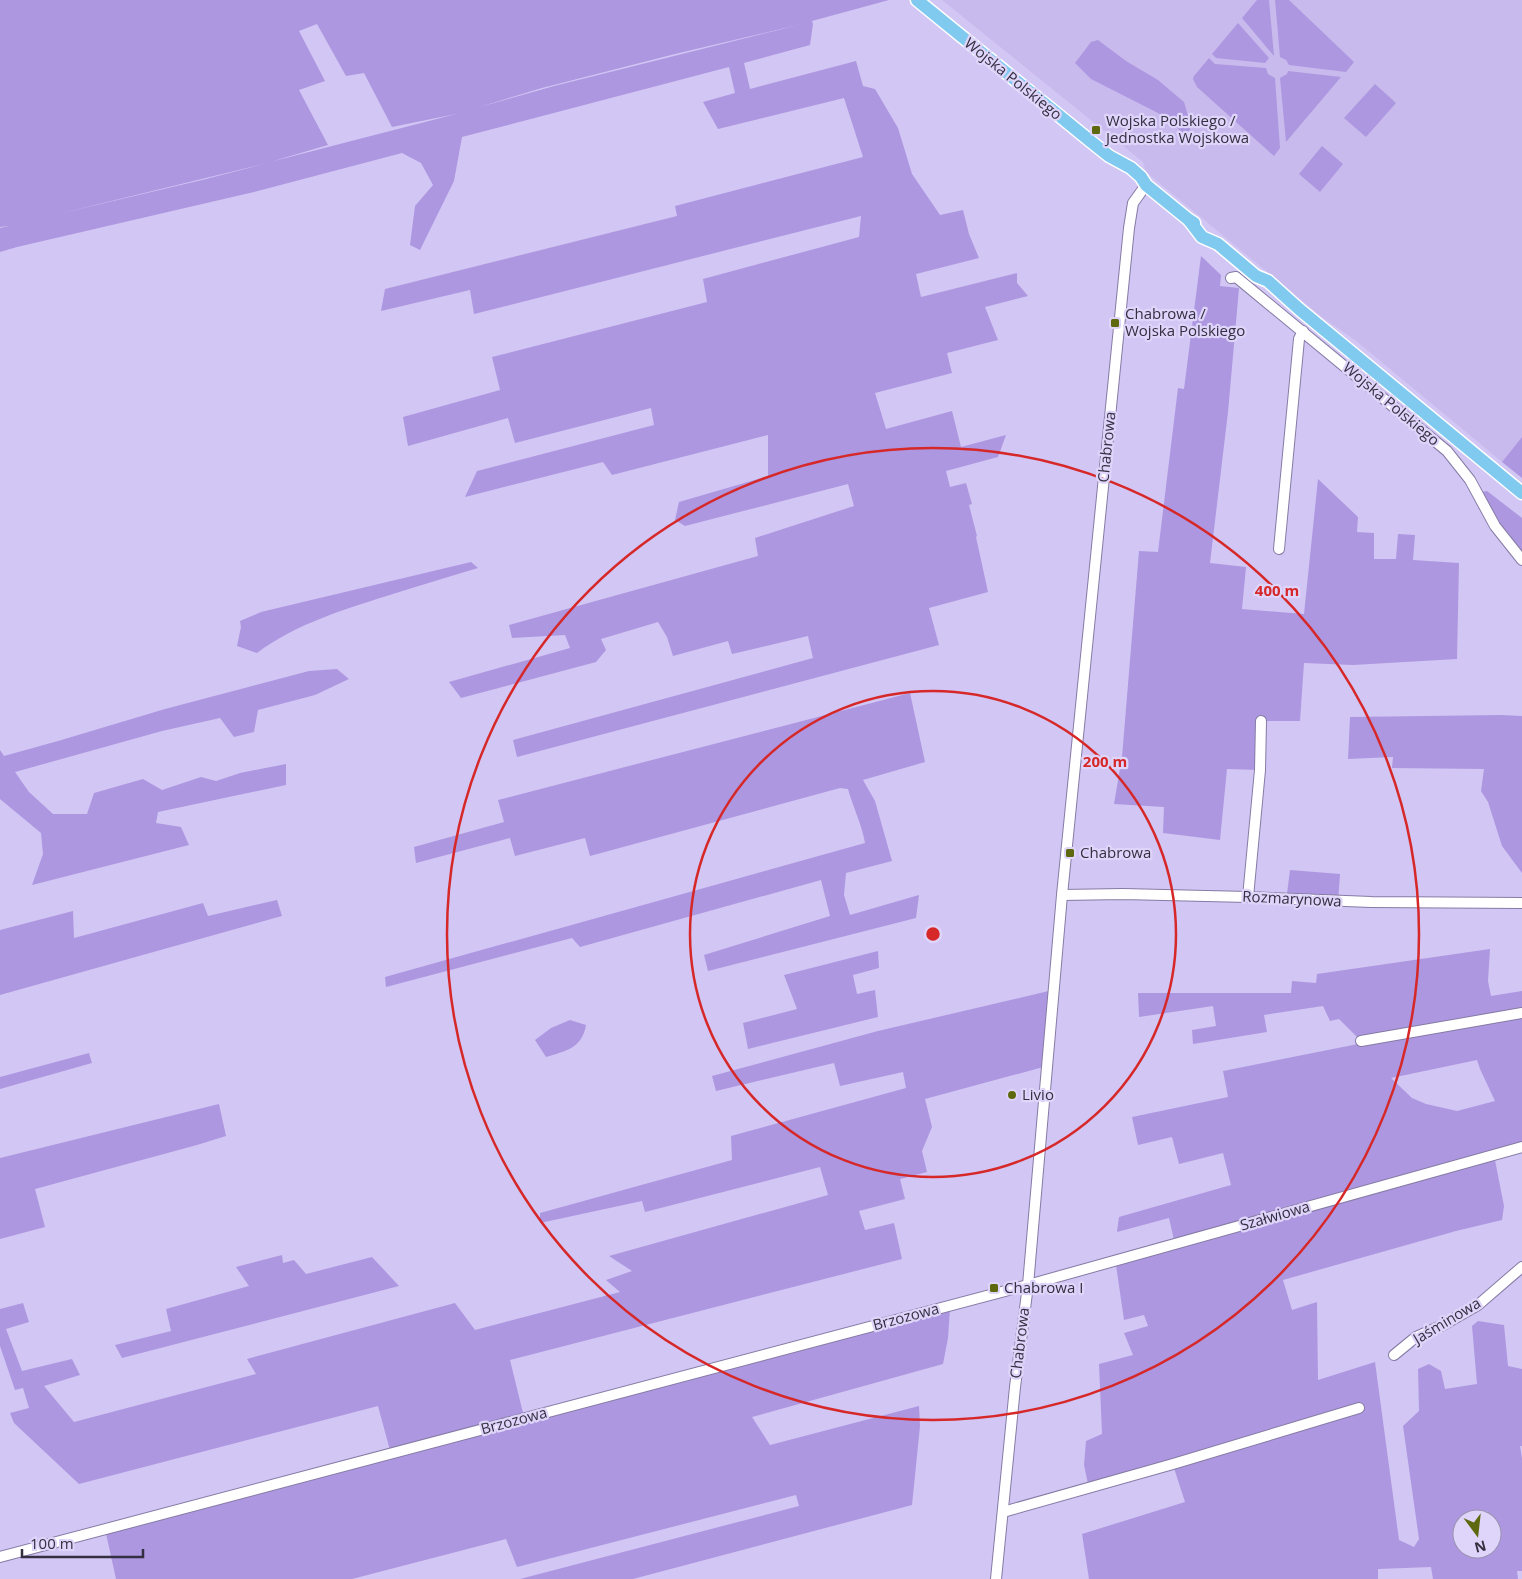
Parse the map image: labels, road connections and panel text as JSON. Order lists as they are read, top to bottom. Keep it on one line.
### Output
{"streets":{"main road":["Wojska Polskiego"],"street":["Chabrowa","Rozmarynowa","Szałwiowa","Brzozowa","Jaśminowa"]},"crossings":[["Wojska Polskiego","Chabrowa"],["Chabrowa","Rozmarynowa"],["Chabrowa","Szałwiowa"],["Chabrowa","Brzozowa"],["Szałwiowa","Brzozowa"]],"places":{"transit":["Wojska Polskiego / Jednostka Wojskowa","Chabrowa / Wojska Polskiego","Chabrowa","Chabrowa I"],"other":["Livio"]},"scale_bar":"100 m","north":"bottom","rings":["400 m","200 m"]}
